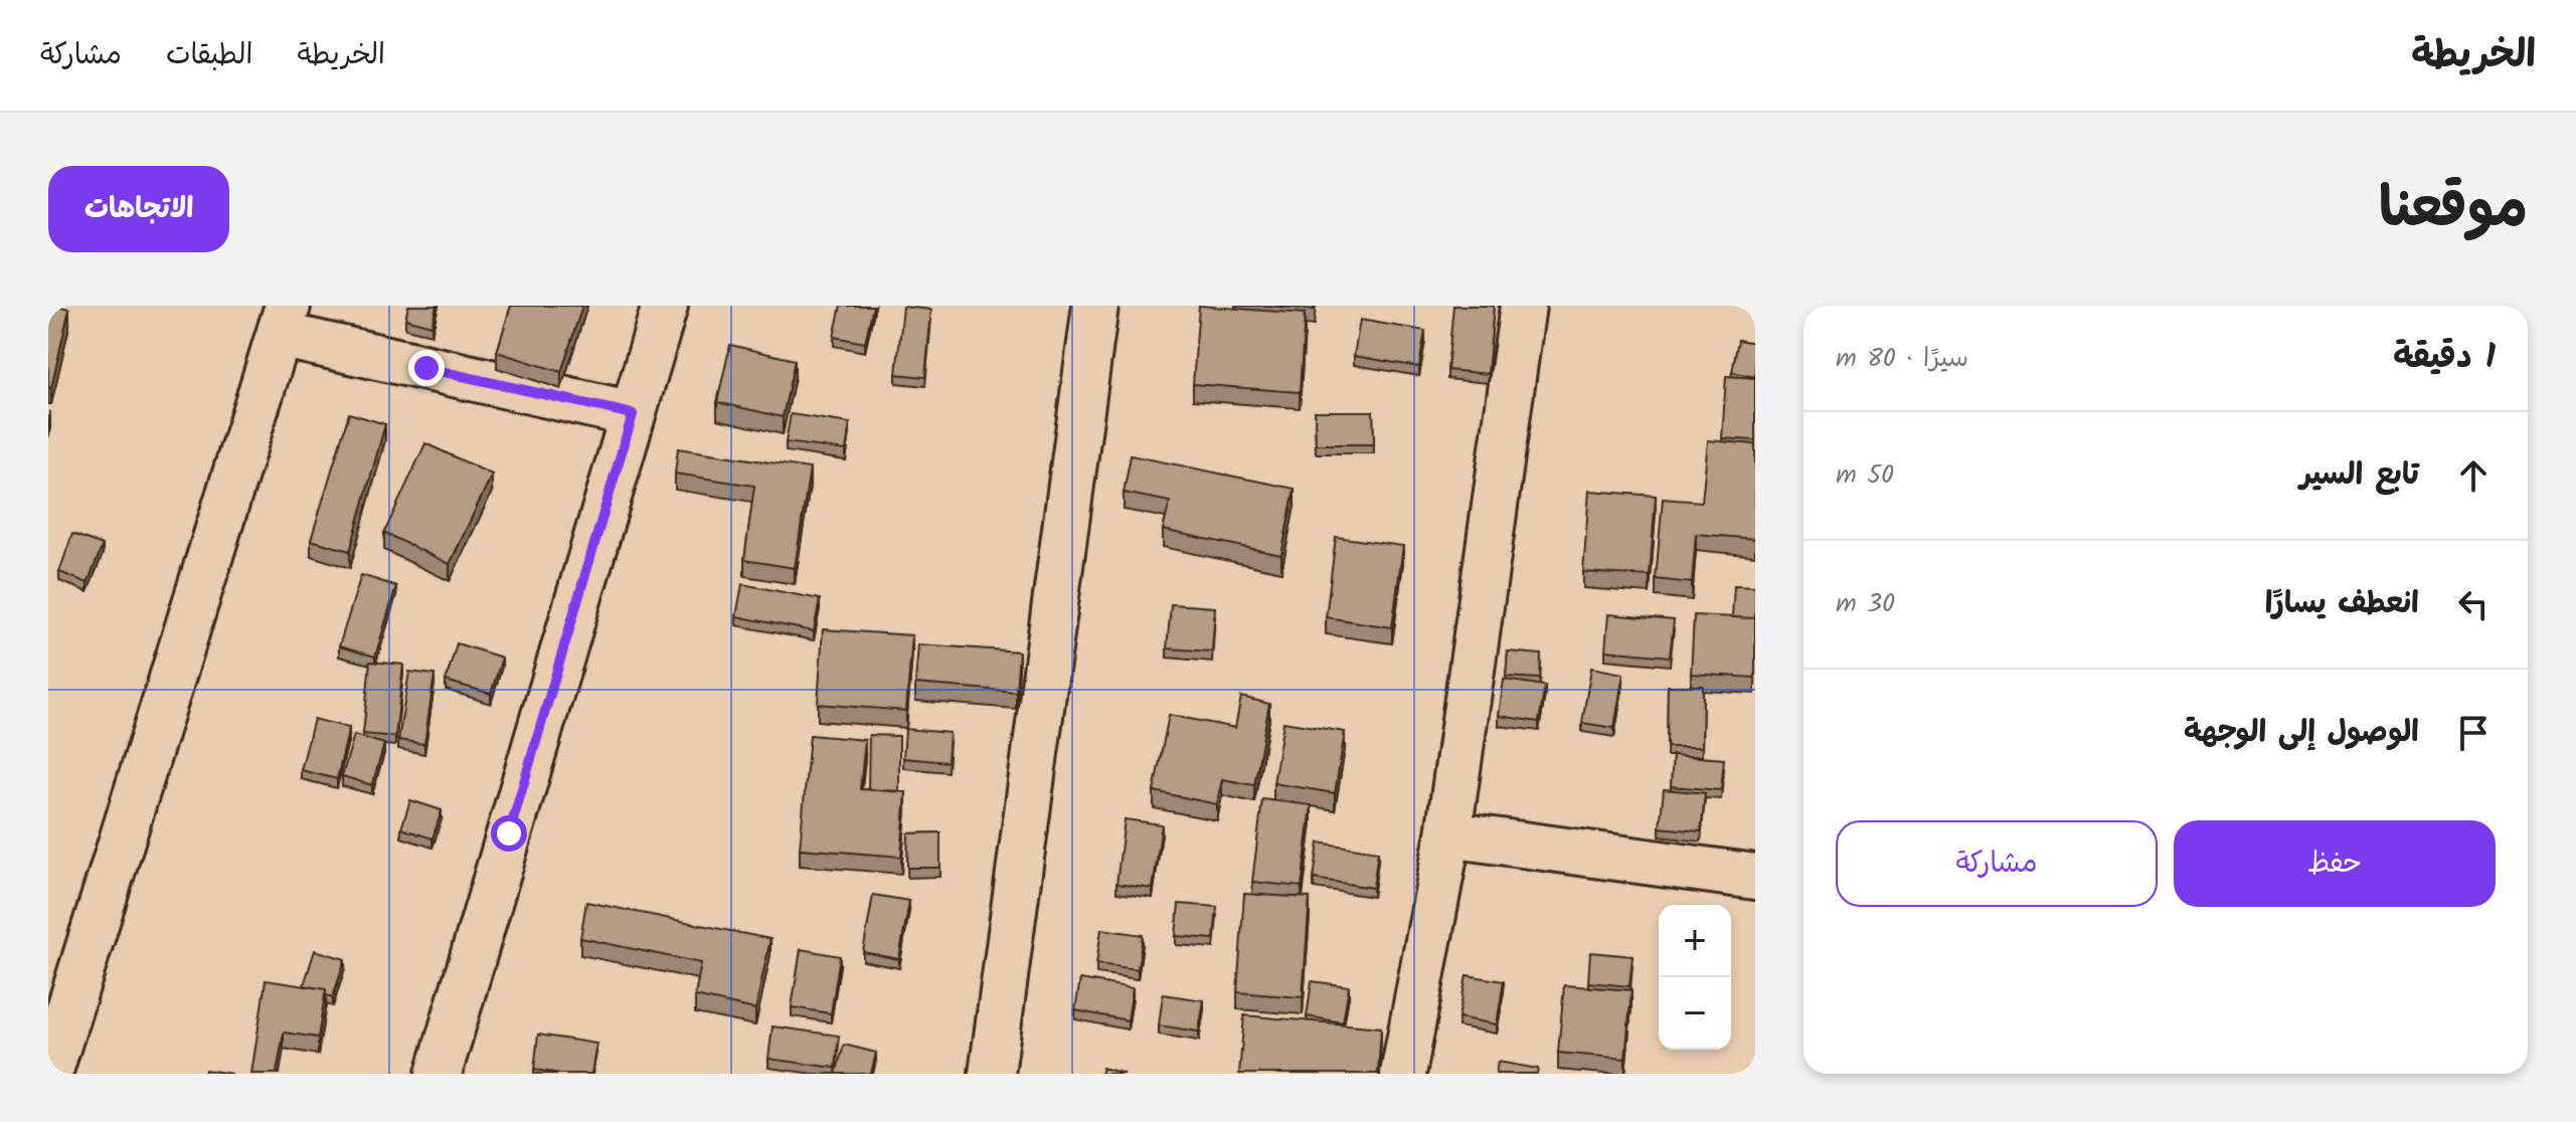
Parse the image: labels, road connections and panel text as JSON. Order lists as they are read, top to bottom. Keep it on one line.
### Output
{"page":{"header":"الخريطة","nav":["الخريطة","الطبقات","مشاركة"],"title":"موقعنا","buttons":["الاتجاهات",["حفظ","مشاركة"]],"heading":["1 دقيقة","سيرًا · 80 m"],"list":[["تابع السير","50 m"],["انعطف يسارًا","30 m"],"الوصول إلى الوجهة"],"map_buttons":["+","−"]}}
